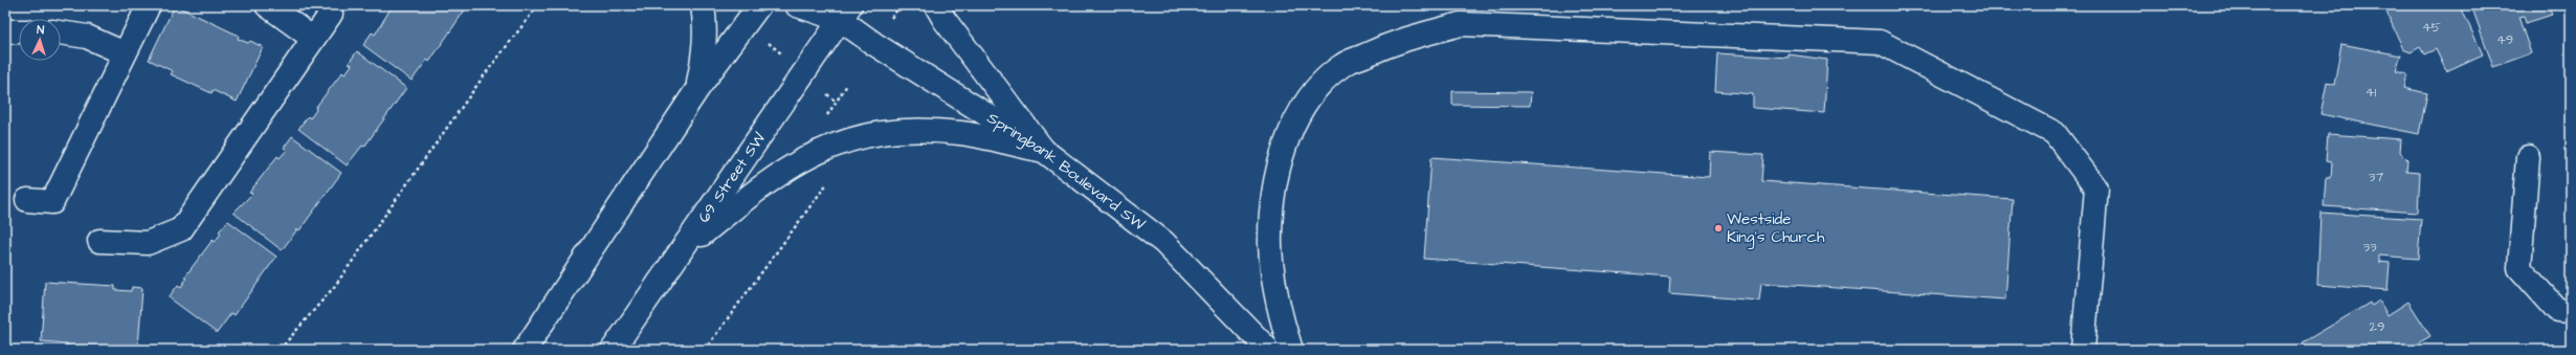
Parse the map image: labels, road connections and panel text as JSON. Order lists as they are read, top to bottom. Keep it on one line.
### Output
{"streets":{"main road":["Springbank Boulevard SW","69 Street SW"]},"crossings":[["Springbank Boulevard SW","69 Street SW"]],"places":["Westside King's Church"],"house_numbers":["45","49","41","37","33","29"],"north":"top"}
